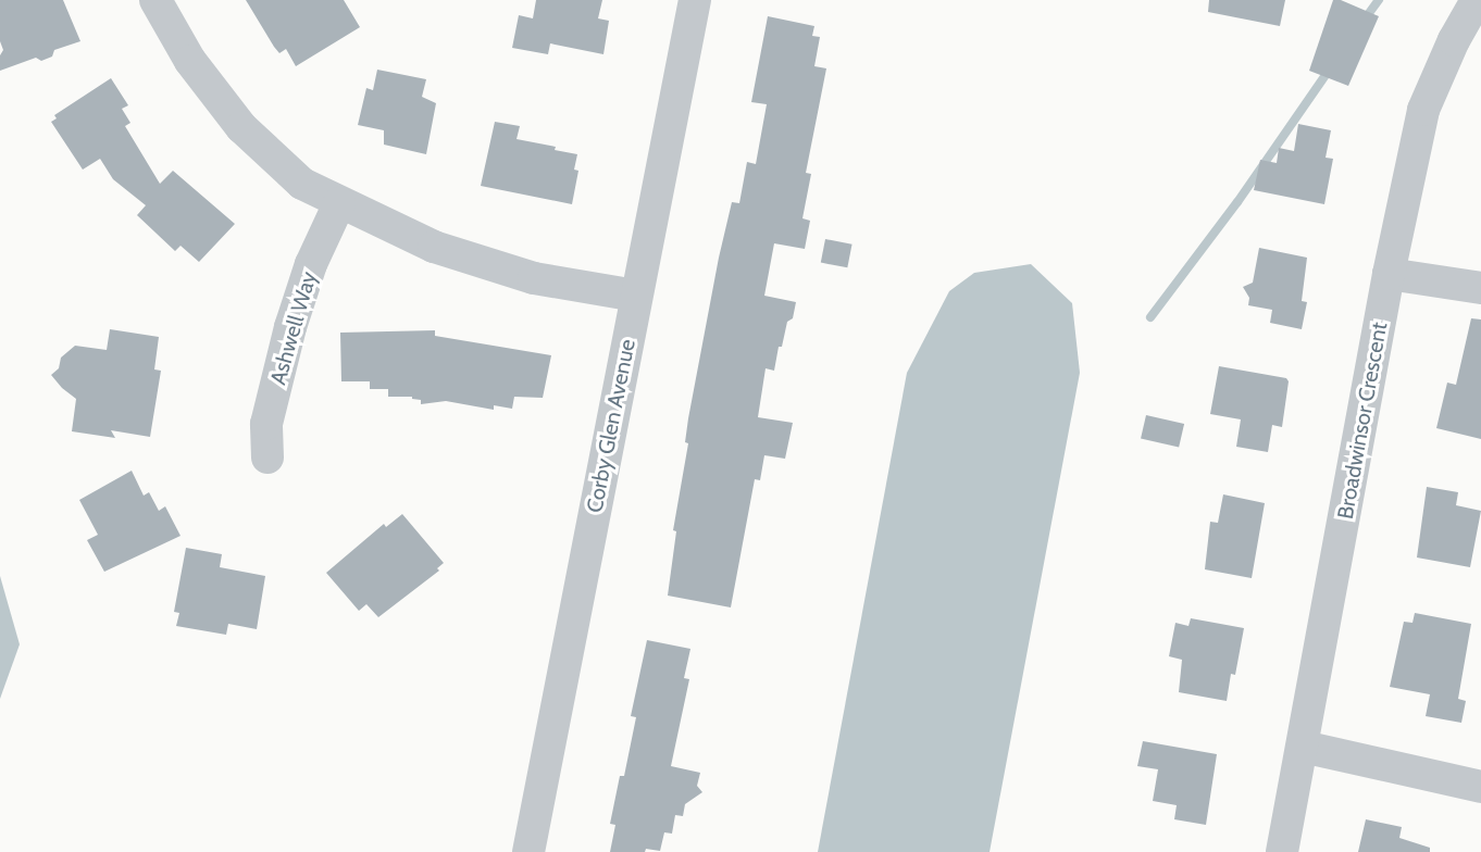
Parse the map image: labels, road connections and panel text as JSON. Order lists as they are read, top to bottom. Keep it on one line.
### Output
{"streets":{"street":["Ashwell Way","Broadwinsor Crescent","Corby Glen Avenue"]}}
